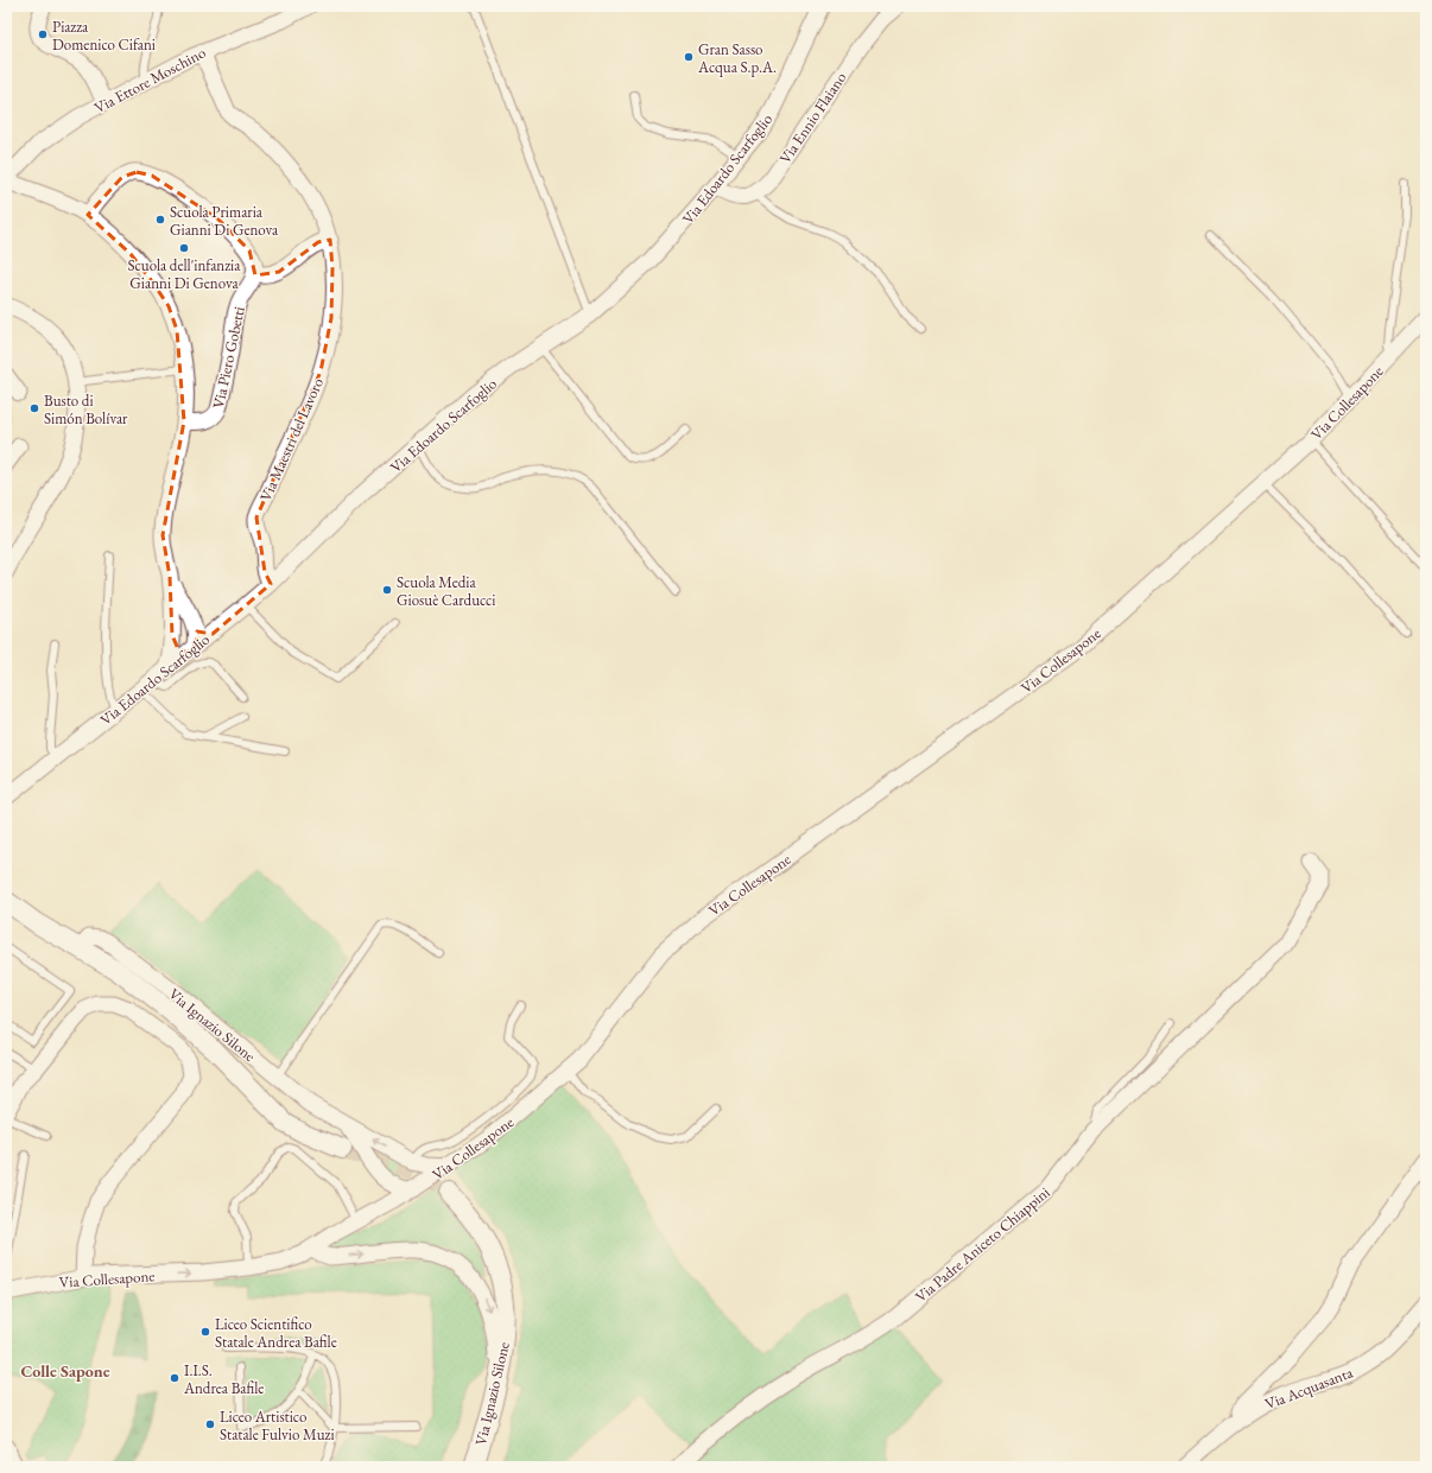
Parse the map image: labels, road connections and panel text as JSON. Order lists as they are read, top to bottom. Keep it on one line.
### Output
{"streets":{"street":["Via Ettore Moschino","Via Ennio Flaiano","Via Edoardo Scarfoglio","Via Piero Gobetti","Via Collesapone","Via Maestri del Lavoro","Via Ignazio Silone","Via Padre Aniceto Chiappini","Via Acquasanta"]},"crossings":[["Via Ettore Moschino","Via Maestri del Lavoro"],["Via Edoardo Scarfoglio","Via Maestri del Lavoro"],["Via Collesapone","Via Ignazio Silone"]],"districts":["Colle Sapone"],"places":["Piazza Domenico Cifani","Gran Sasso Acqua S.p.A.","Scuola Primaria Gianni Di Genova","Scuola dell'infanzia Gianni Di Genova","Busto di Simón Bolívar","Scuola Media Giosuè Carducci","Liceo Scientifico Statale Andrea Bafile","I.I.S. Andrea Bafile","Liceo Artistico Statale Fulvio Muzi"]}
